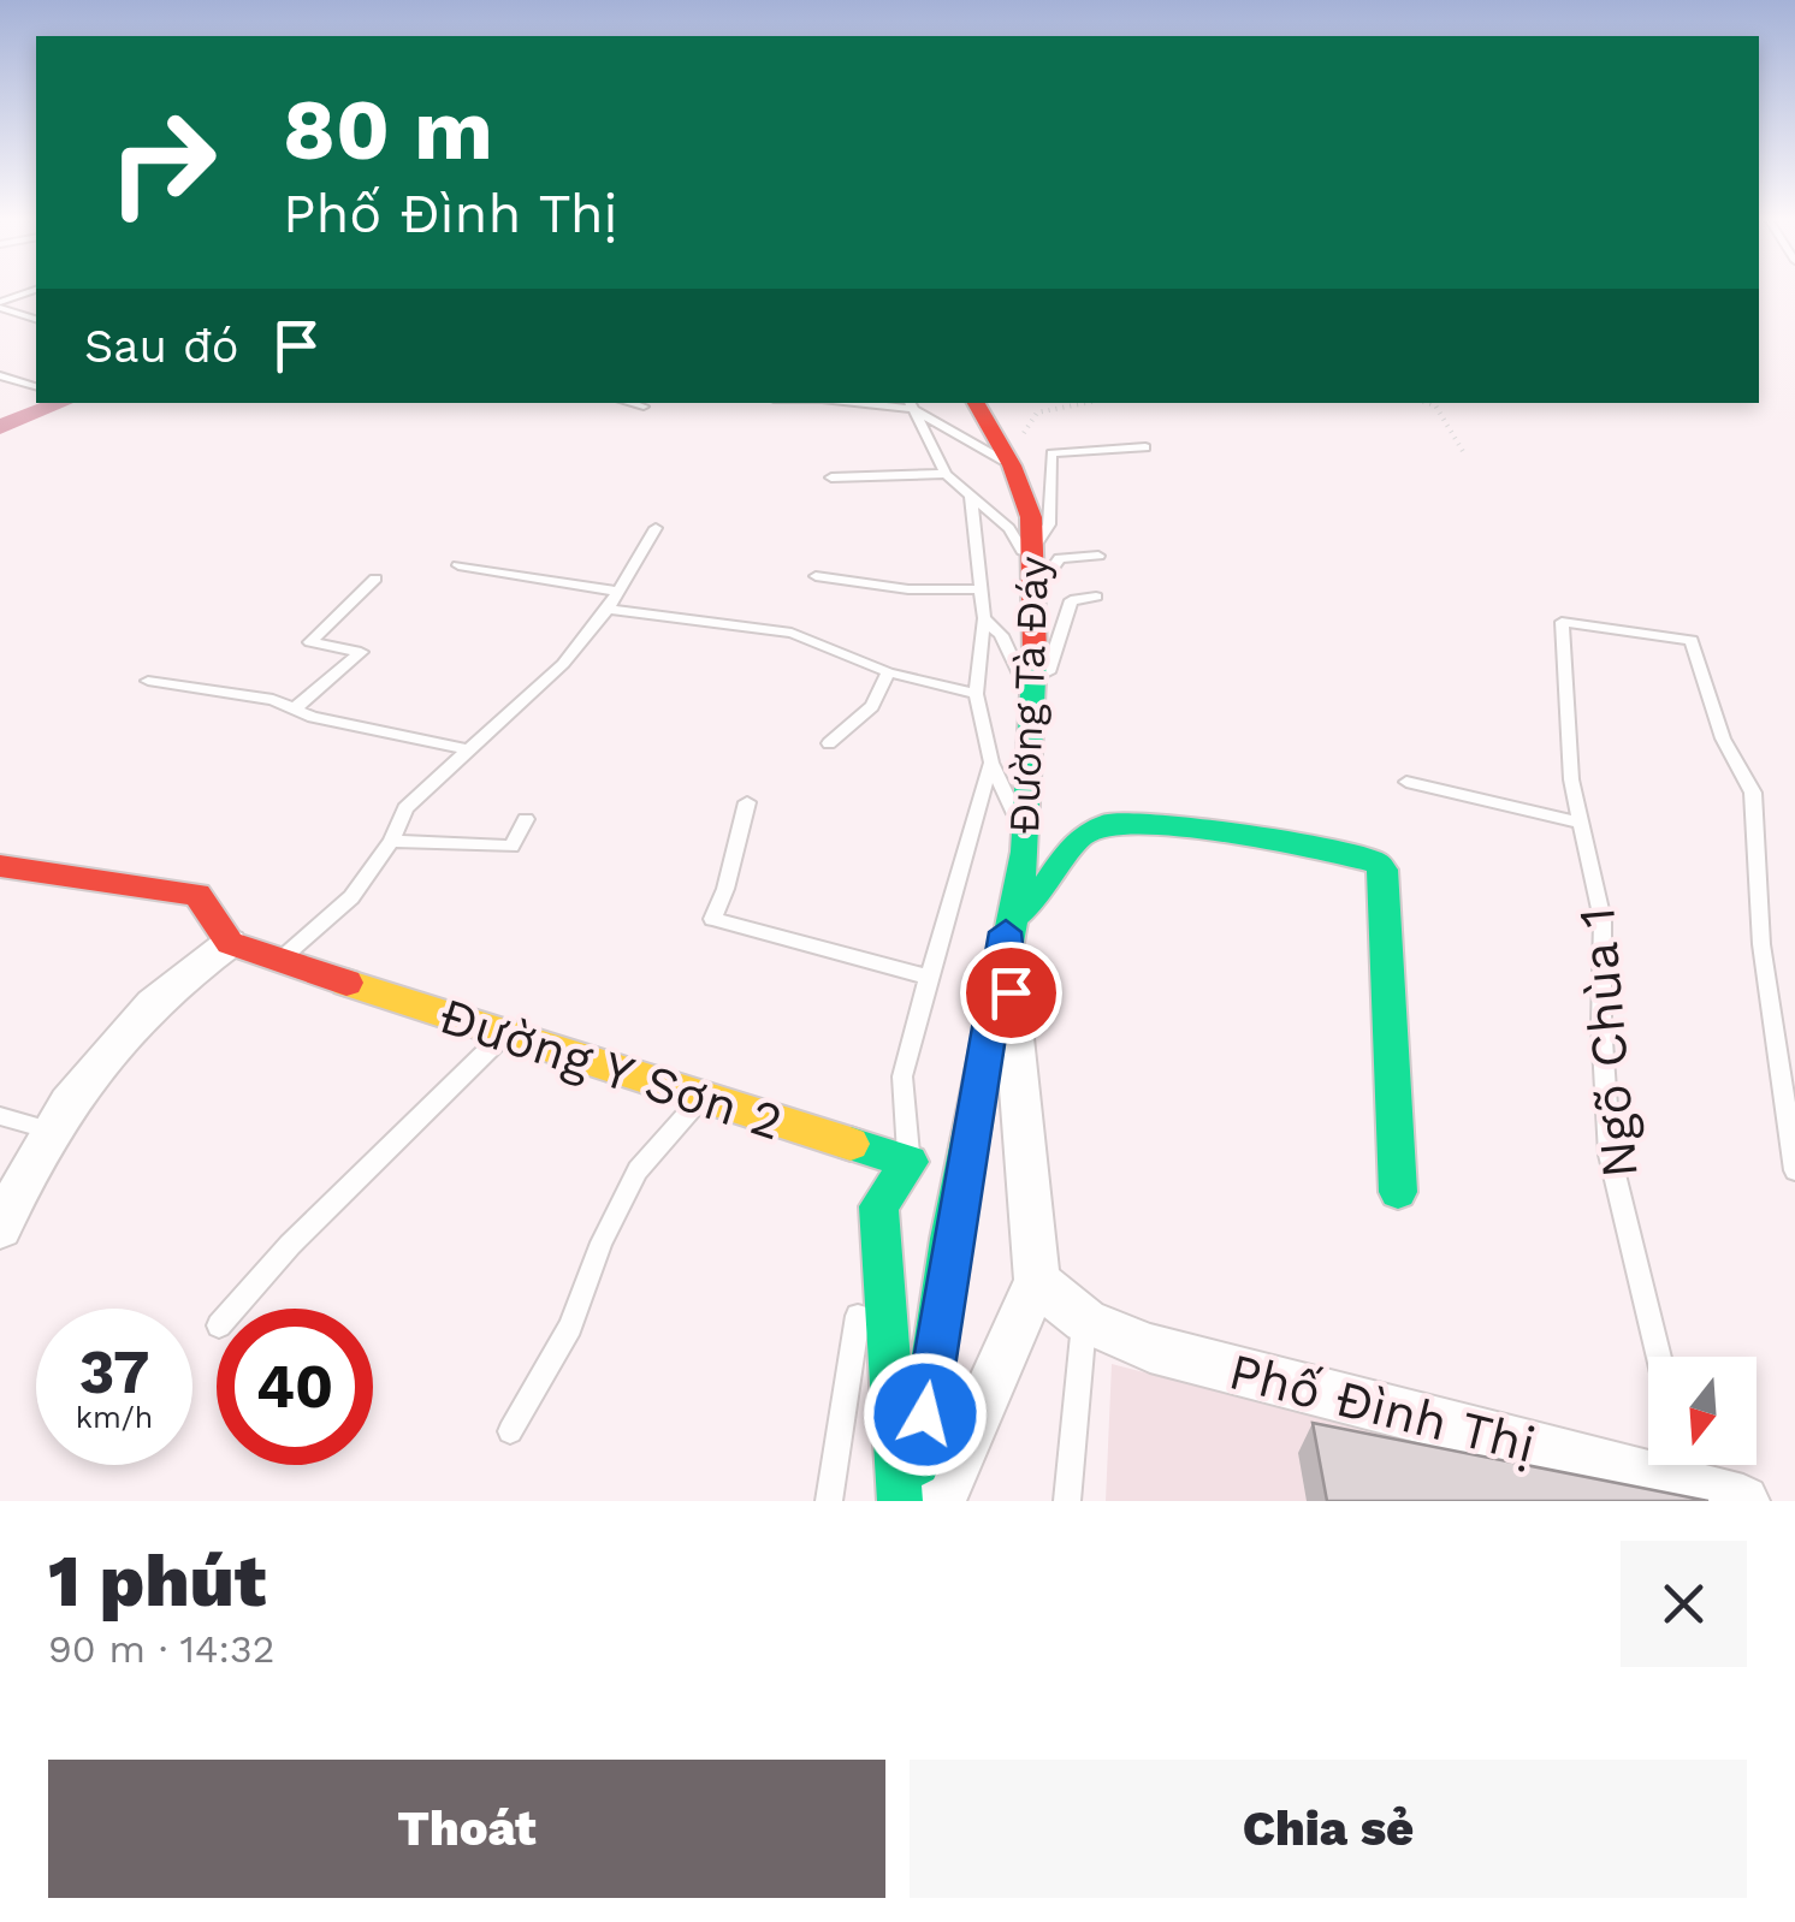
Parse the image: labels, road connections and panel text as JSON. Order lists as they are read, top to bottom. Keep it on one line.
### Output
{"streets":{"street":["Đường Tà Đáy","Đường Y Sơn 2","Phố Đình Thị"],"lane":["Ngõ Chùa 1"]},"north":"bottom","page":{"turn":["80 m","Phố Đình Thị"],"then":"Sau đó","speed":"37 km/h","limit":"40","heading":["1 phút","90 m · 14:32"],"buttons":["Thoát","Chia sẻ"]}}
